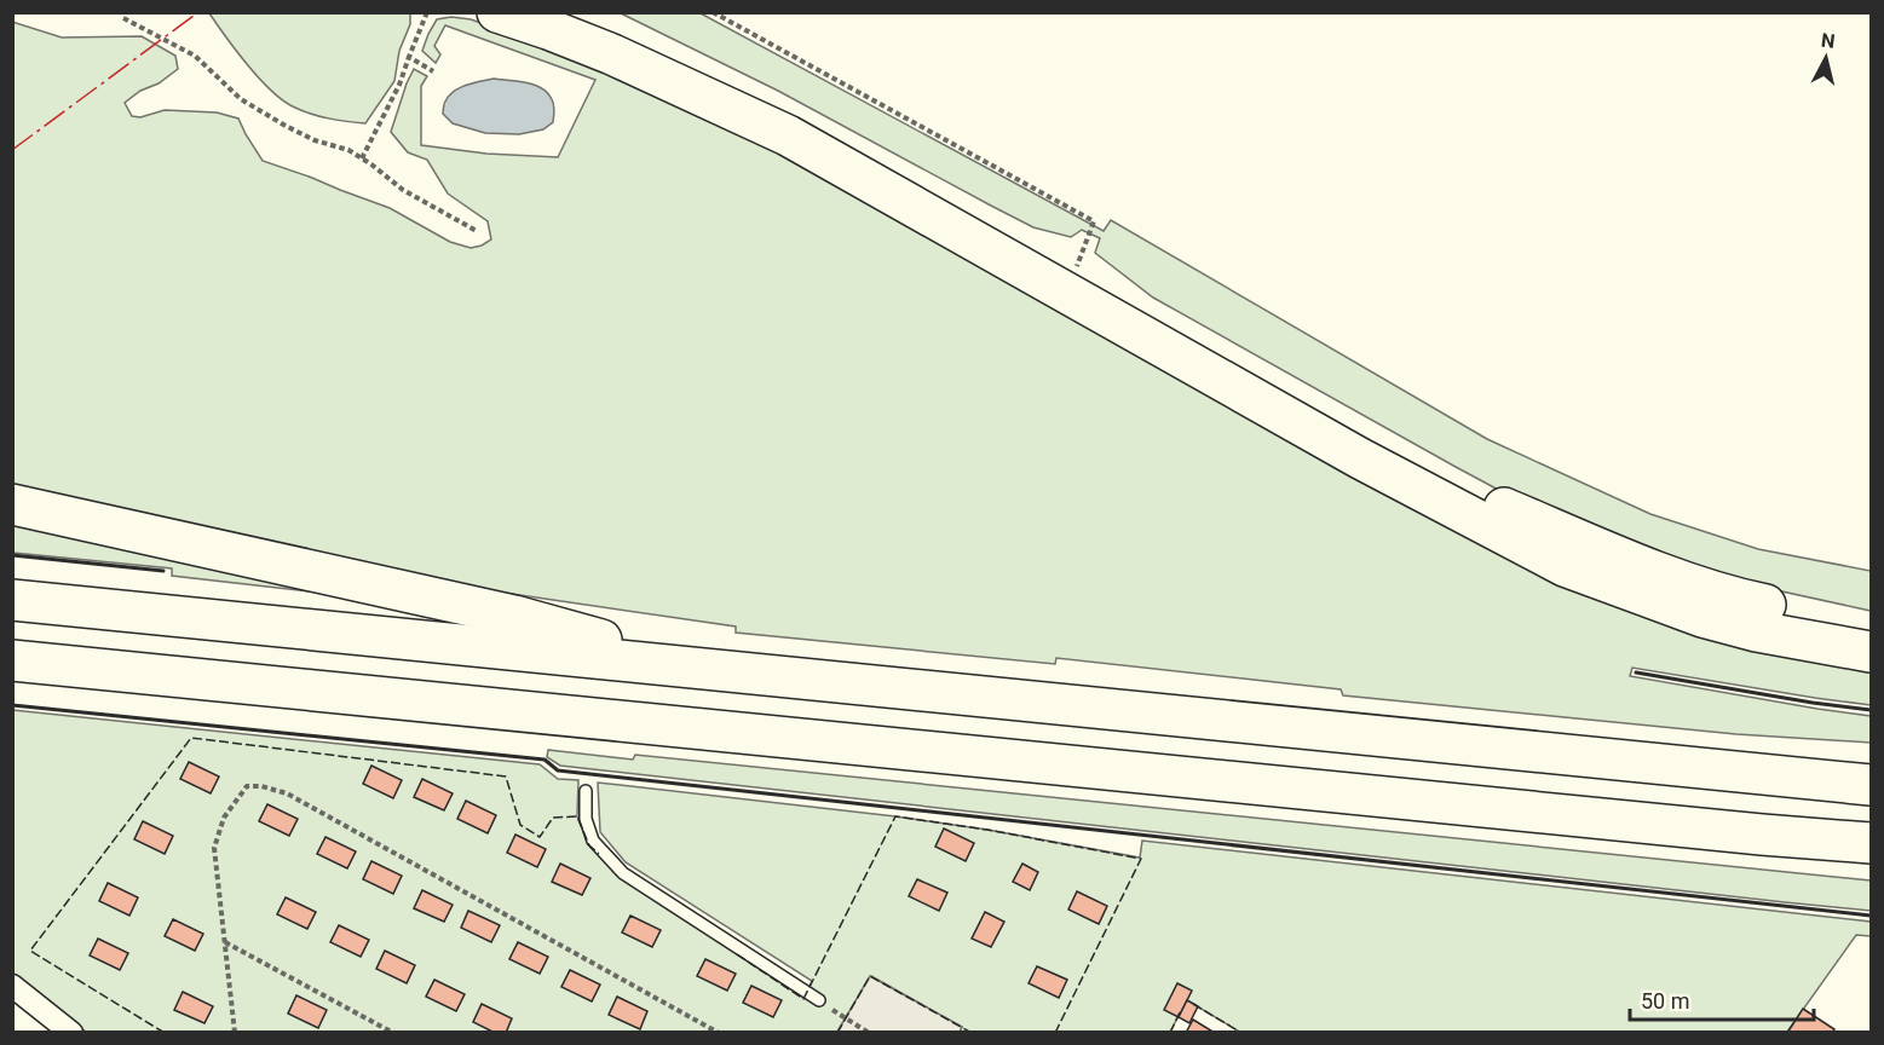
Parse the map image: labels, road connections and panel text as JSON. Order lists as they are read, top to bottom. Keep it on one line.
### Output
{"scale_bar":"50 m","north":"top"}
